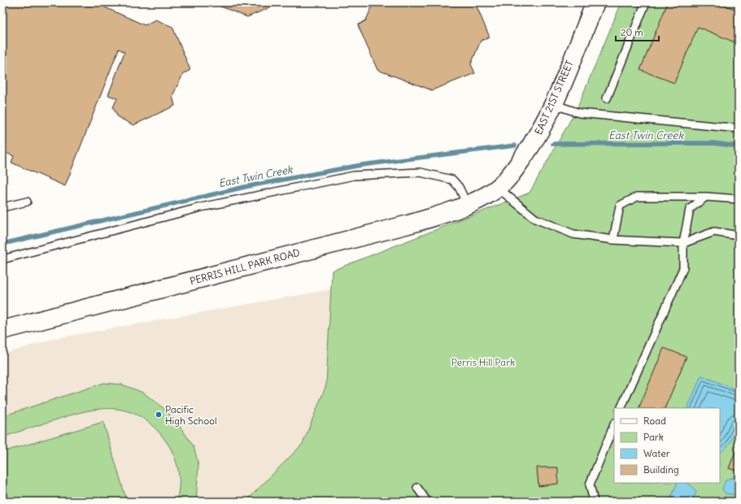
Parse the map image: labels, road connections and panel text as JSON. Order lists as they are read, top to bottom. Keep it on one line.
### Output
{"streets":{"street":["EAST 21ST STREET","PERRIS HILL PARK ROAD"]},"crossings":[["EAST 21ST STREET","PERRIS HILL PARK ROAD"]],"water":["East Twin Creek"],"parks":["Perris Hill Park"],"places":["Pacific High School"],"legend":["Road","Park","Water","Building"],"scale_bar":"20 m"}
